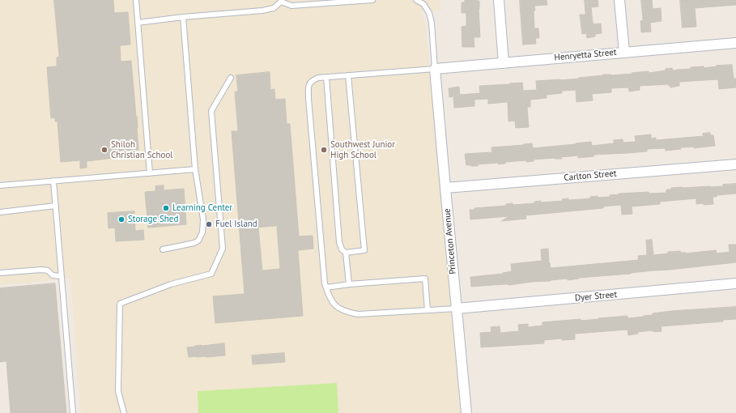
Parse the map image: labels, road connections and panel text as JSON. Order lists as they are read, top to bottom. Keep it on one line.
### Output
{"streets":{"street":["Henryetta Street","Carlton Street","Princeton Avenue","Dyer Street"]},"crossings":[["Henryetta Street","Princeton Avenue"],["Carlton Street","Princeton Avenue"],["Princeton Avenue","Dyer Street"]],"places":["Shiloh Christian School","Southwest Junior High School","Learning Center","Storage Shed","Fuel Island"]}
